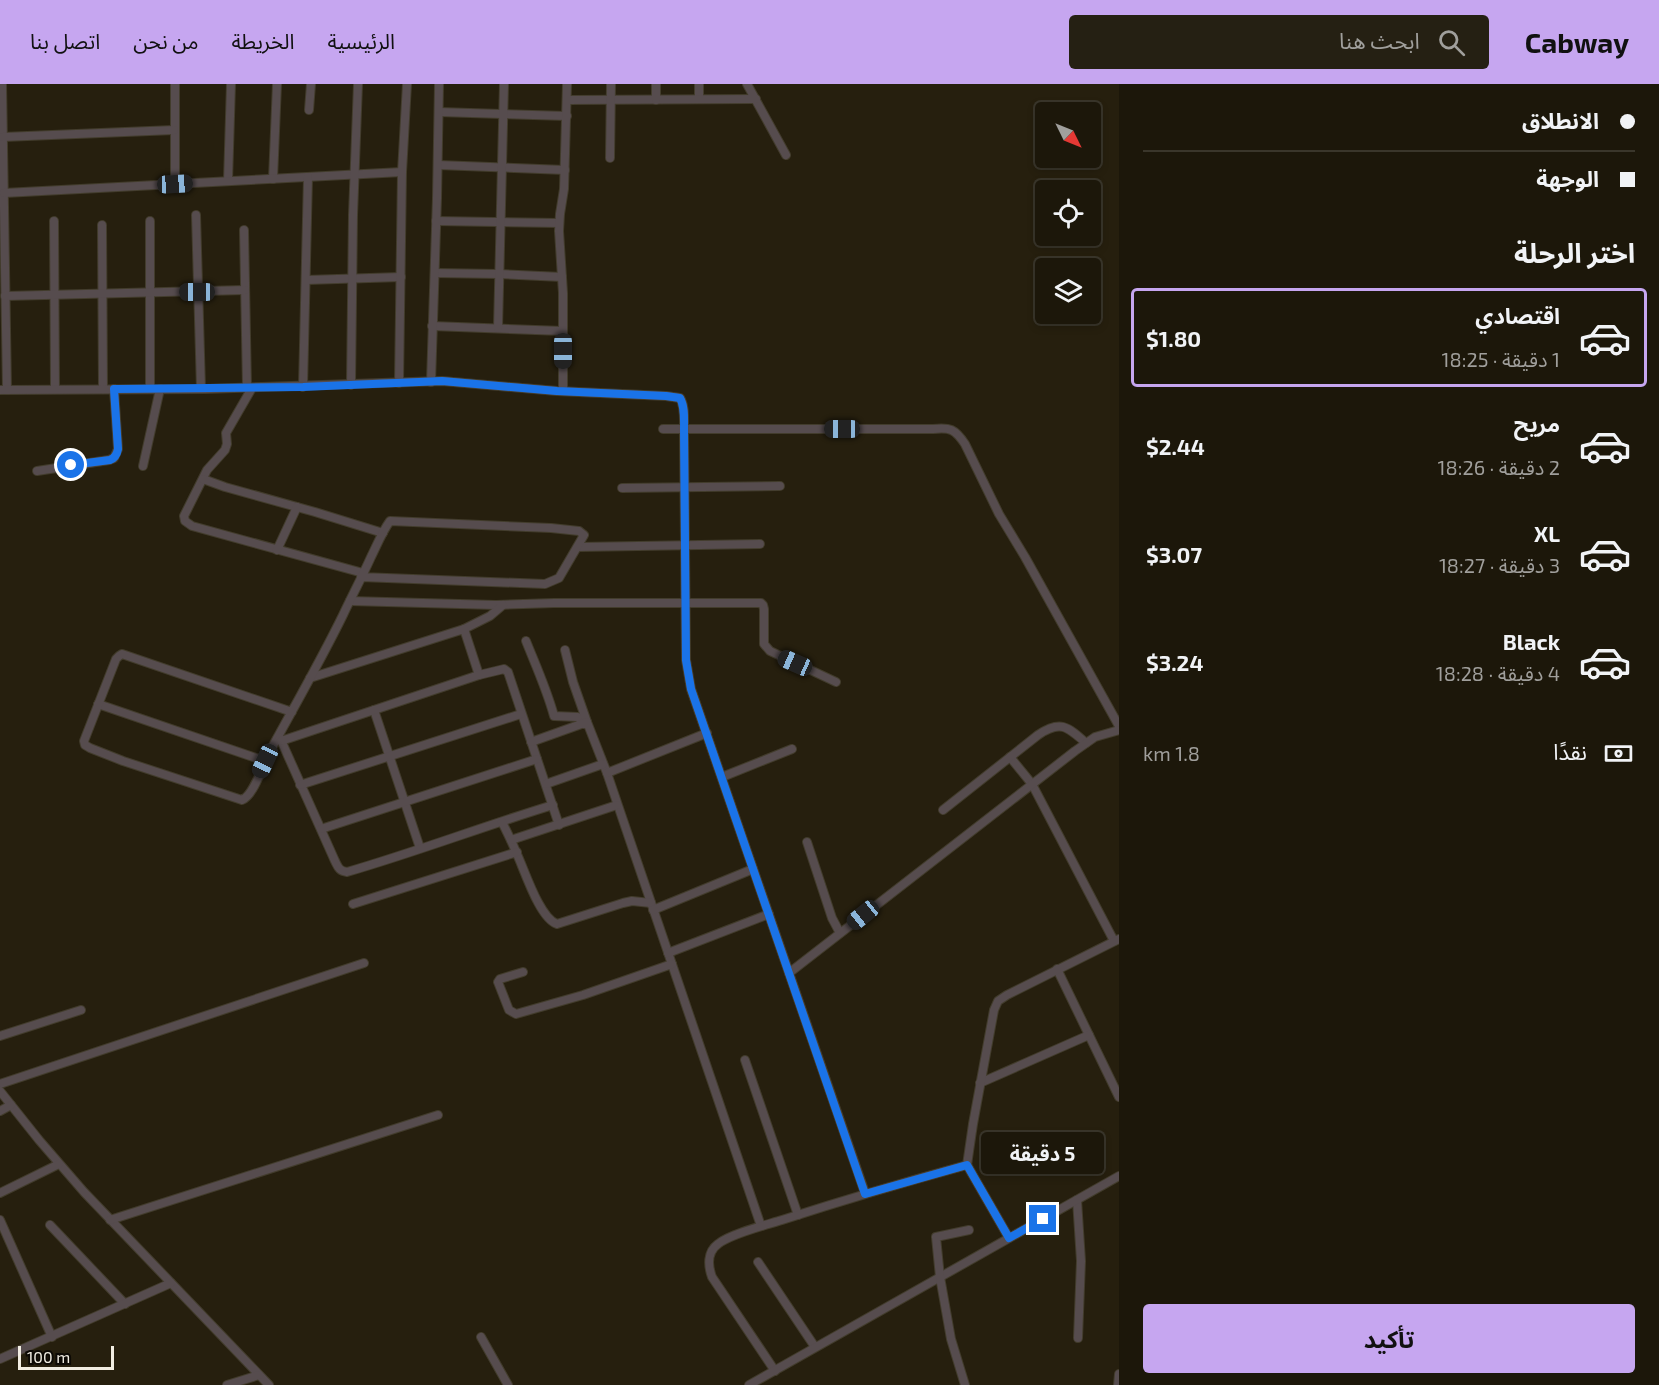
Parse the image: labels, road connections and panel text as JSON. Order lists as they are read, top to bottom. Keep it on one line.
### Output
{"scale_bar":"100 m","north":"bottom right","page":{"header":"Cabway","search":"ابحث هنا","nav":["الرئيسية","الخريطة","من نحن","اتصل بنا"],"banner":["الانطلاق","الوجهة"],"heading":"اختر الرحلة","list":[{"name":"اقتصادي","note":"1 دقيقة · 18:25","value":"$1.80"},{"name":"مريح","note":"2 دقيقة · 18:26","value":"$2.44"},{"name":"XL","note":"3 دقيقة · 18:27","value":"$3.07"},{"name":"Black","note":"4 دقيقة · 18:28","value":"$3.24"}],"pay":["نقدًا","1.8 km"],"bubble":"5 دقيقة","buttons":"تأكيد","scale":"100 m"}}
